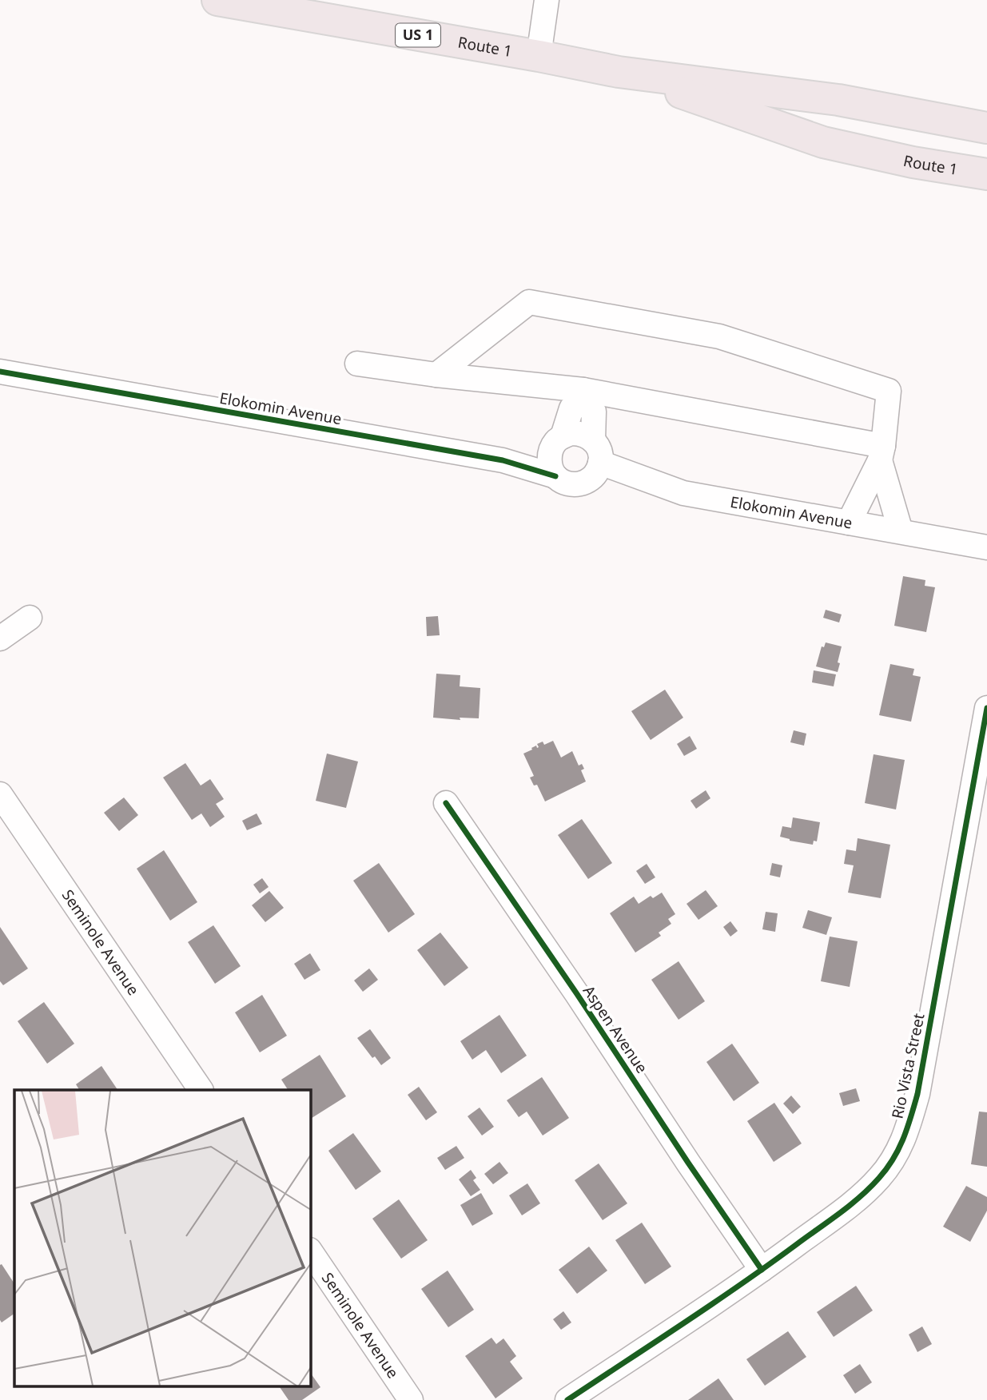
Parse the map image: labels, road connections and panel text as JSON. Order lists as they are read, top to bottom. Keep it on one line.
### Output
{"streets":{"main road":["US 1","Route 1"],"street":["Elokomin Avenue","Seminole Avenue","Aspen Avenue","Rio Vista Street"]},"crossings":[["Aspen Avenue","Rio Vista Street"]]}
